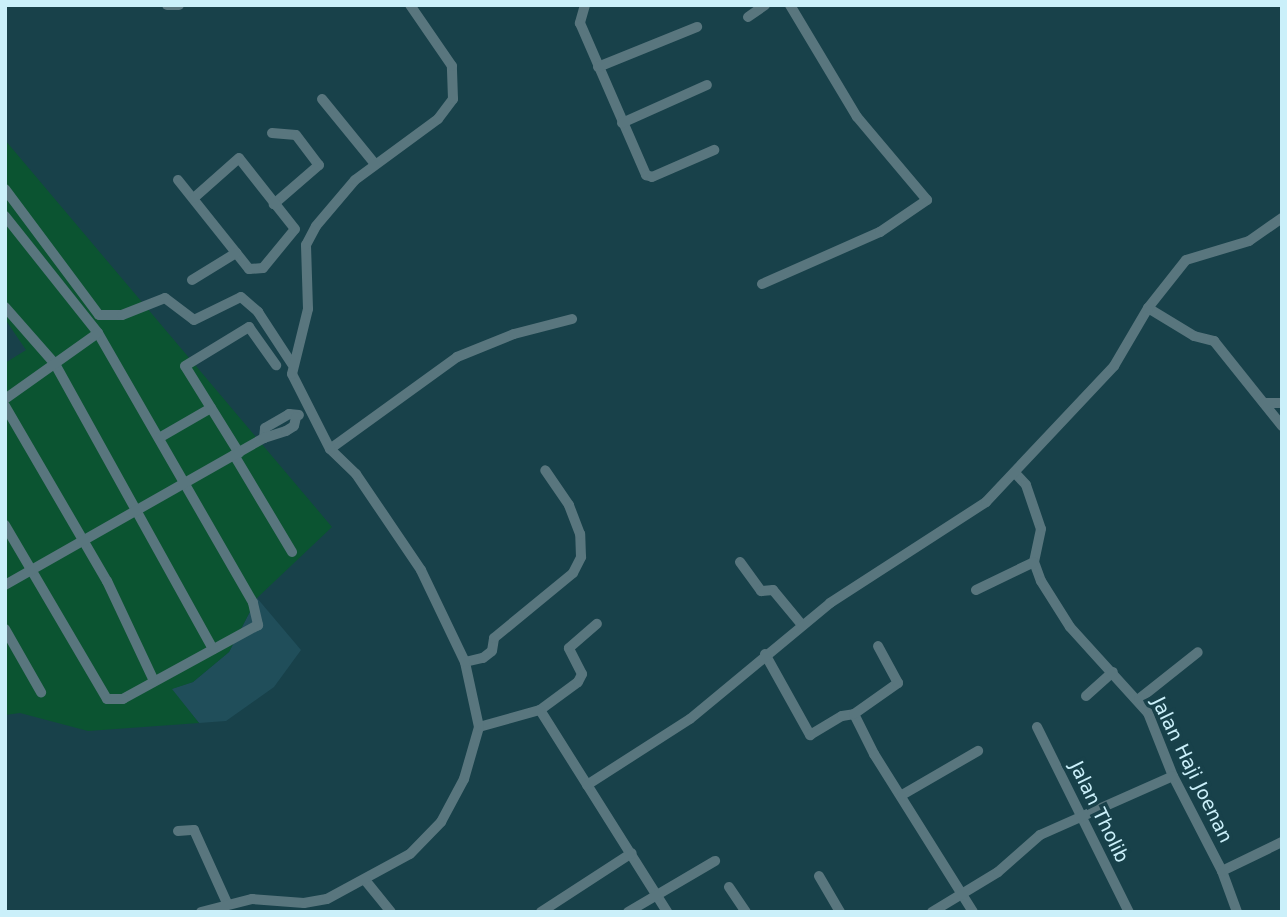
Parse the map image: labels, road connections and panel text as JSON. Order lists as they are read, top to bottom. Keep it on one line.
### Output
{"streets":{"street":["Jalan Haji Joenan","Jalan Tholib"]}}
